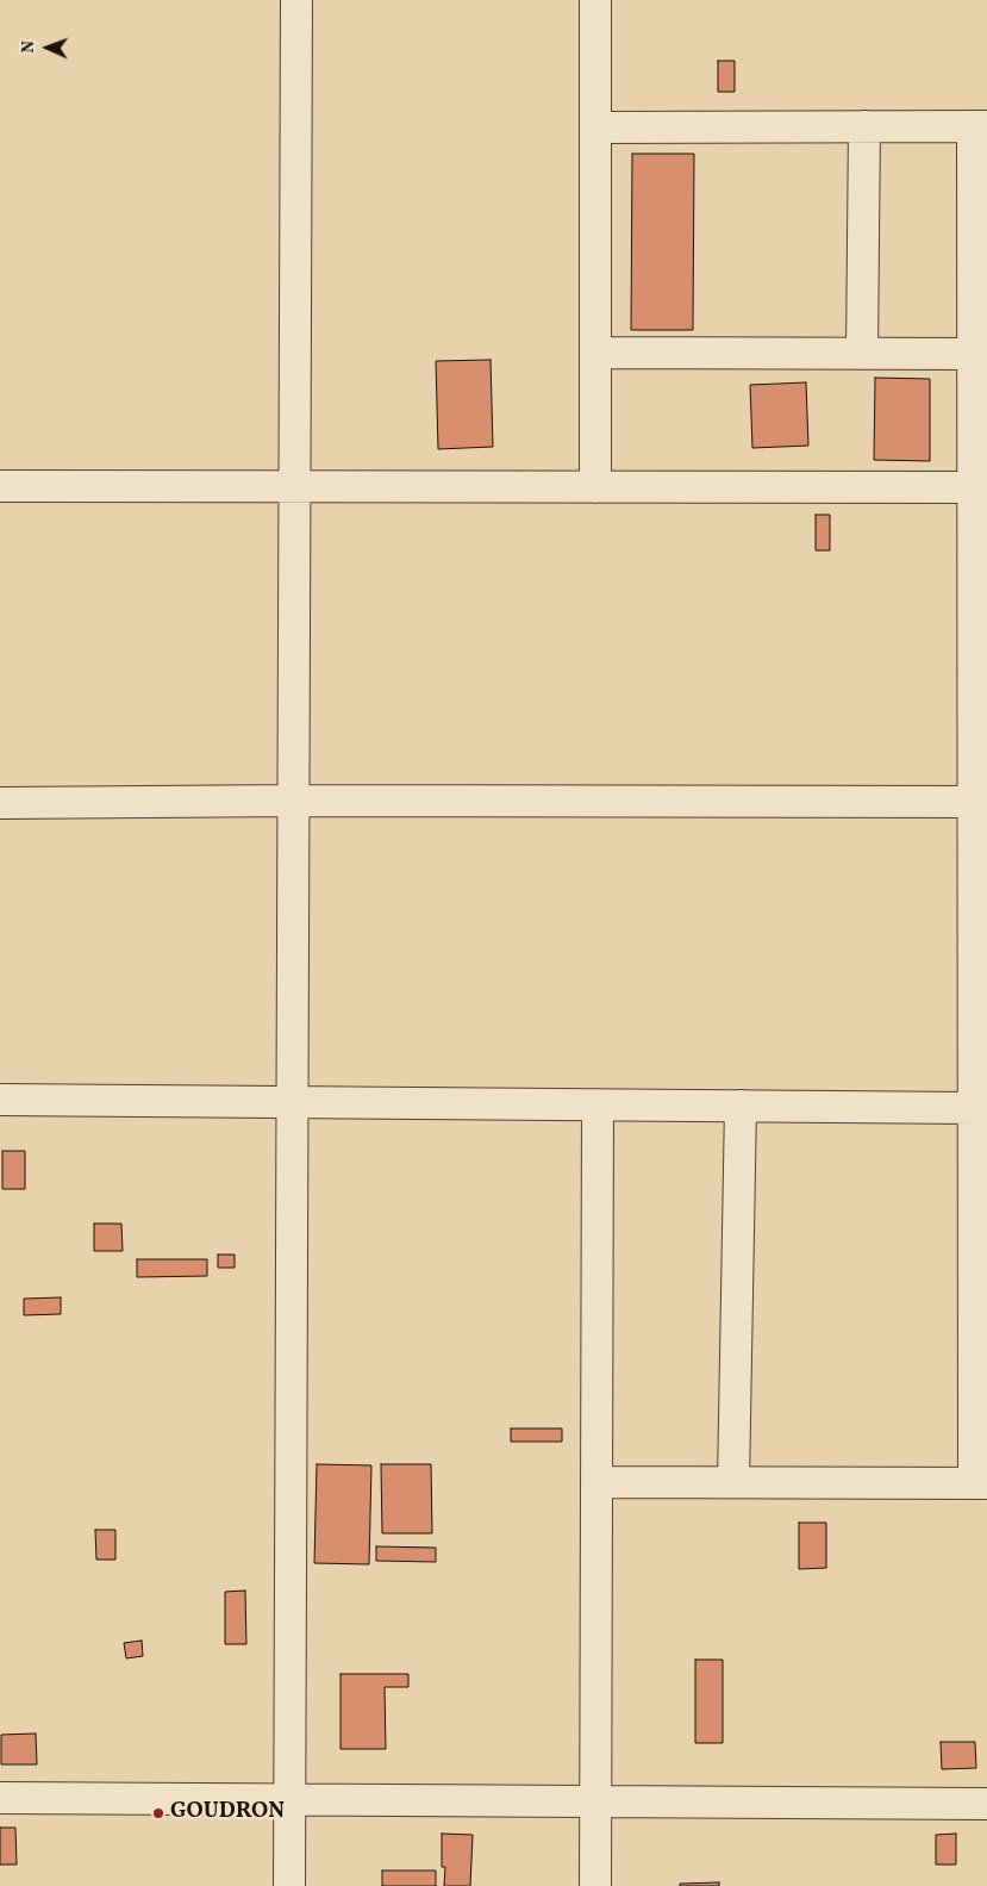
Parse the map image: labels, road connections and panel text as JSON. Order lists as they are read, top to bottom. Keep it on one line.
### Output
{"places":["GOUDRON"],"north":"left"}
